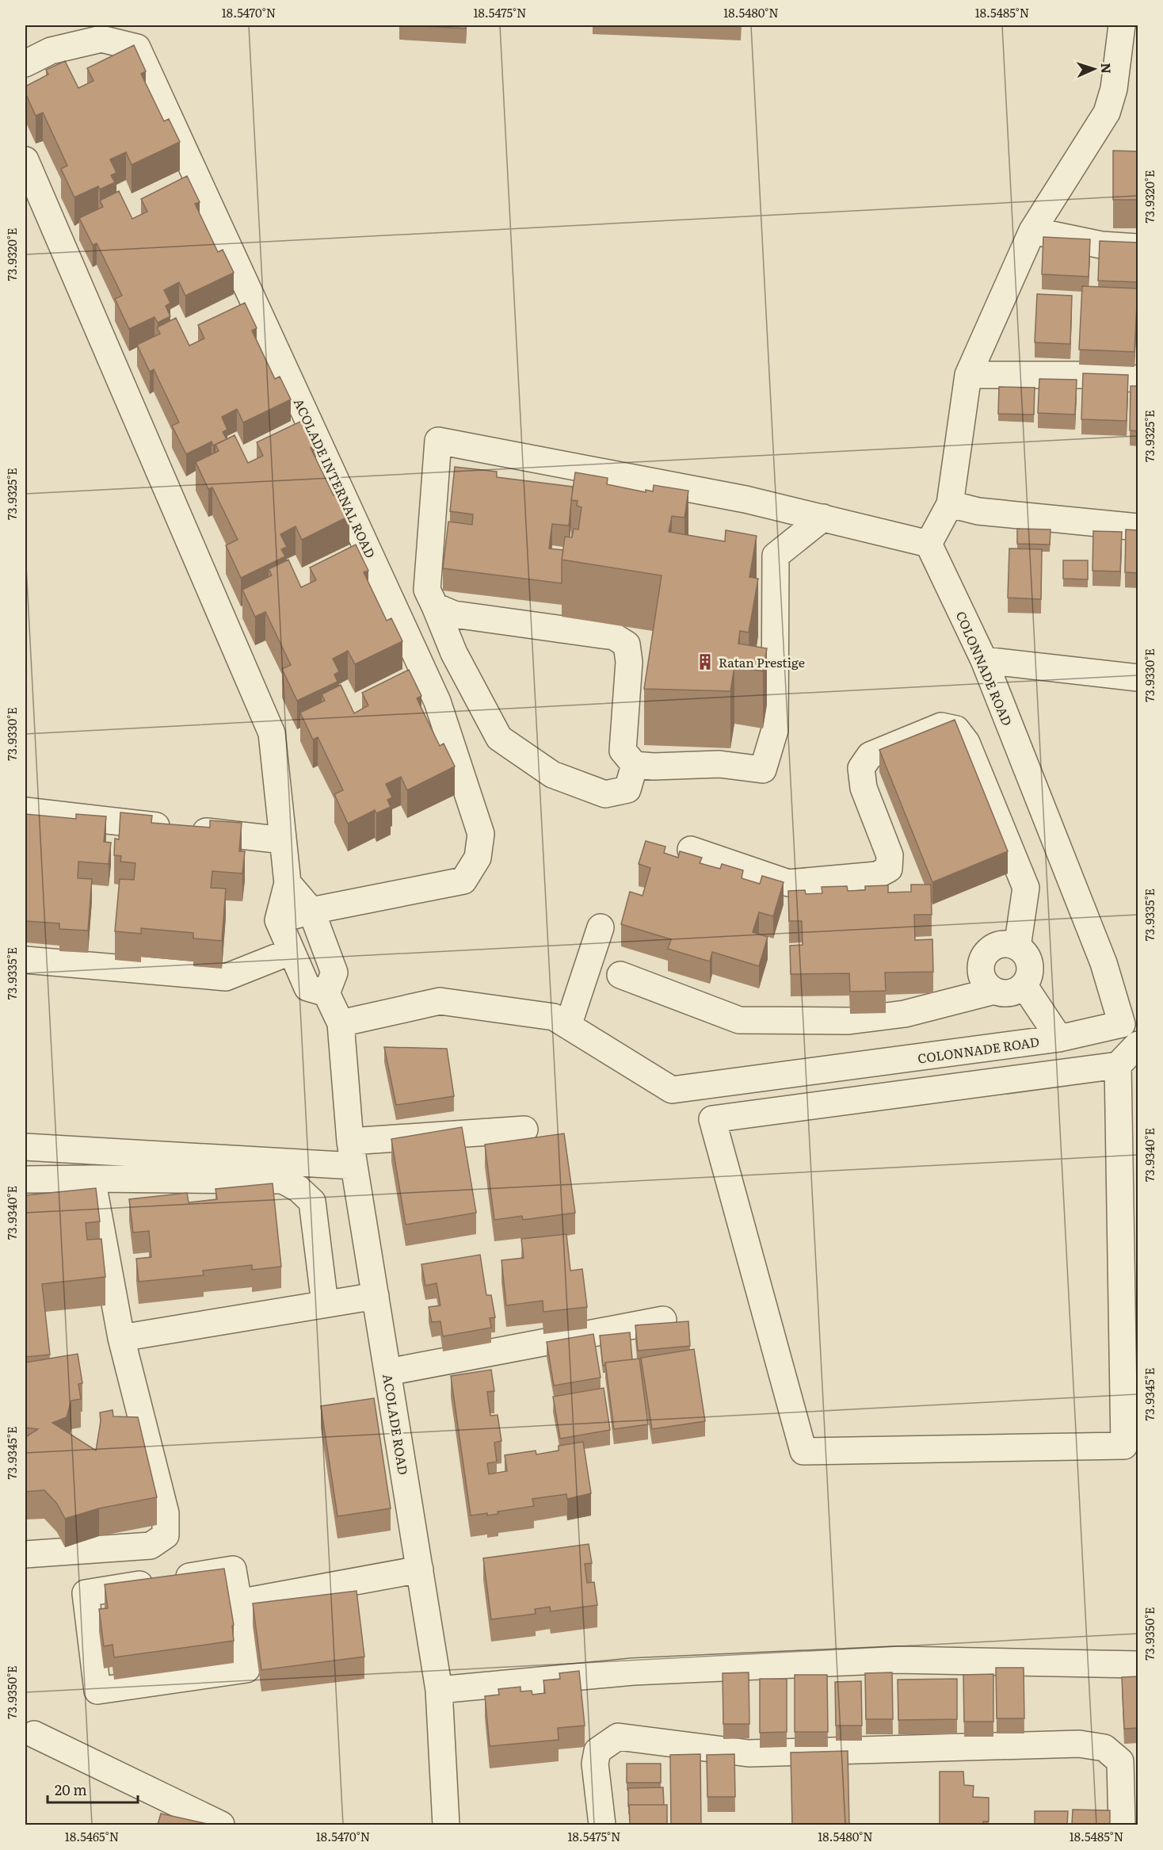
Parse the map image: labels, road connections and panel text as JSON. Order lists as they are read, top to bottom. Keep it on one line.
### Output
{"streets":{"street":["ACOLADE INTERNAL ROAD","COLONNADE ROAD","ACOLADE ROAD"]},"crossings":[["COLONNADE ROAD","ACOLADE ROAD"]],"places":{"building":["Ratan Prestige"]},"scale_bar":"20 m","north":"right","coordinates":["18.5470°N","18.5475°N","18.5480°N","18.5485°N","73.9320°E","73.9325°E","73.9330°E","73.9335°E","73.9340°E","73.9345°E","73.9350°E","18.5465°N"]}
